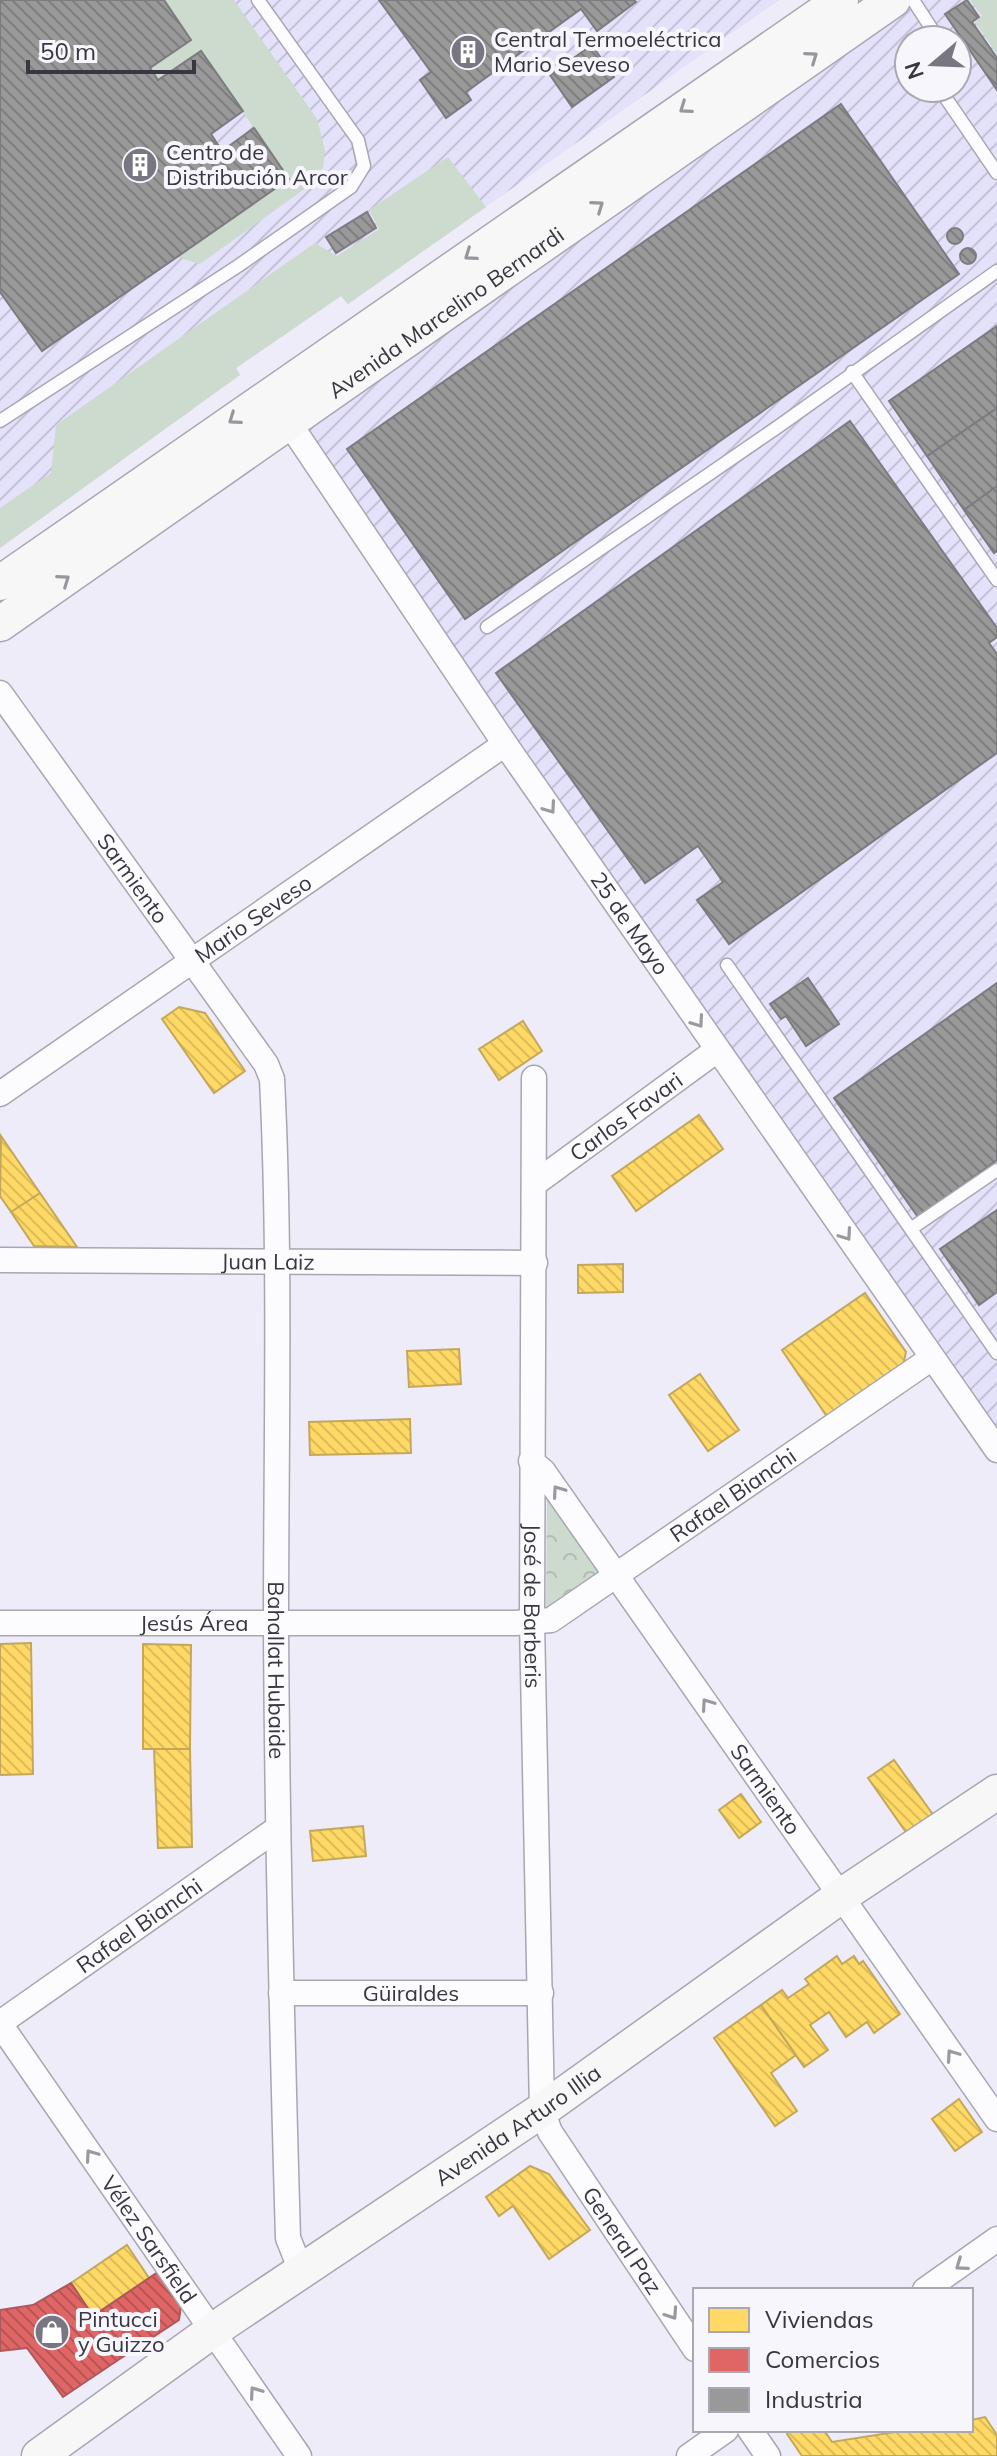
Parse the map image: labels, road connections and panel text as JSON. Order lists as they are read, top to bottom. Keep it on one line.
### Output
{"streets":{"main road":["Avenida Marcelino Bernardi","Avenida Arturo Illia"],"street":["Sarmiento","Mario Seveso","25 de Mayo","Carlos Favari","Juan Laiz","Rafael Bianchi","José de Barberis","Jesús Área","Bahallat Hubaide","Güiraldes","Vélez Sarsfield","General Paz"]},"crossings":[["Avenida Marcelino Bernardi","25 de Mayo"],["Sarmiento","Mario Seveso"],["Sarmiento","Rafael Bianchi"],["Sarmiento","José de Barberis"],["Sarmiento","Bahallat Hubaide"],["Sarmiento","Avenida Arturo Illia"],["Mario Seveso","25 de Mayo"],["25 de Mayo","Carlos Favari"],["25 de Mayo","Rafael Bianchi"],["Carlos Favari","José de Barberis"],["Juan Laiz","José de Barberis"],["Juan Laiz","Bahallat Hubaide"],["Rafael Bianchi","José de Barberis"],["Rafael Bianchi","Jesús Área"],["Rafael Bianchi","Bahallat Hubaide"],["Rafael Bianchi","Vélez Sarsfield"],["José de Barberis","Jesús Área"],["José de Barberis","Güiraldes"],["José de Barberis","Avenida Arturo Illia"],["José de Barberis","General Paz"],["Jesús Área","Bahallat Hubaide"],["Bahallat Hubaide","Güiraldes"],["Bahallat Hubaide","Avenida Arturo Illia"],["Avenida Arturo Illia","Vélez Sarsfield"],["Avenida Arturo Illia","General Paz"]],"one_way":["Sarmiento","25 de Mayo","Vélez Sarsfield","General Paz"],"places":{"building":["Central Termoeléctrica Mario Seveso","Centro de Distribución Arcor"],"shop":["Pintucci y Guizzo"]},"legend":["Viviendas","Comercios","Industria"],"scale_bar":"50 m","north":"left"}
